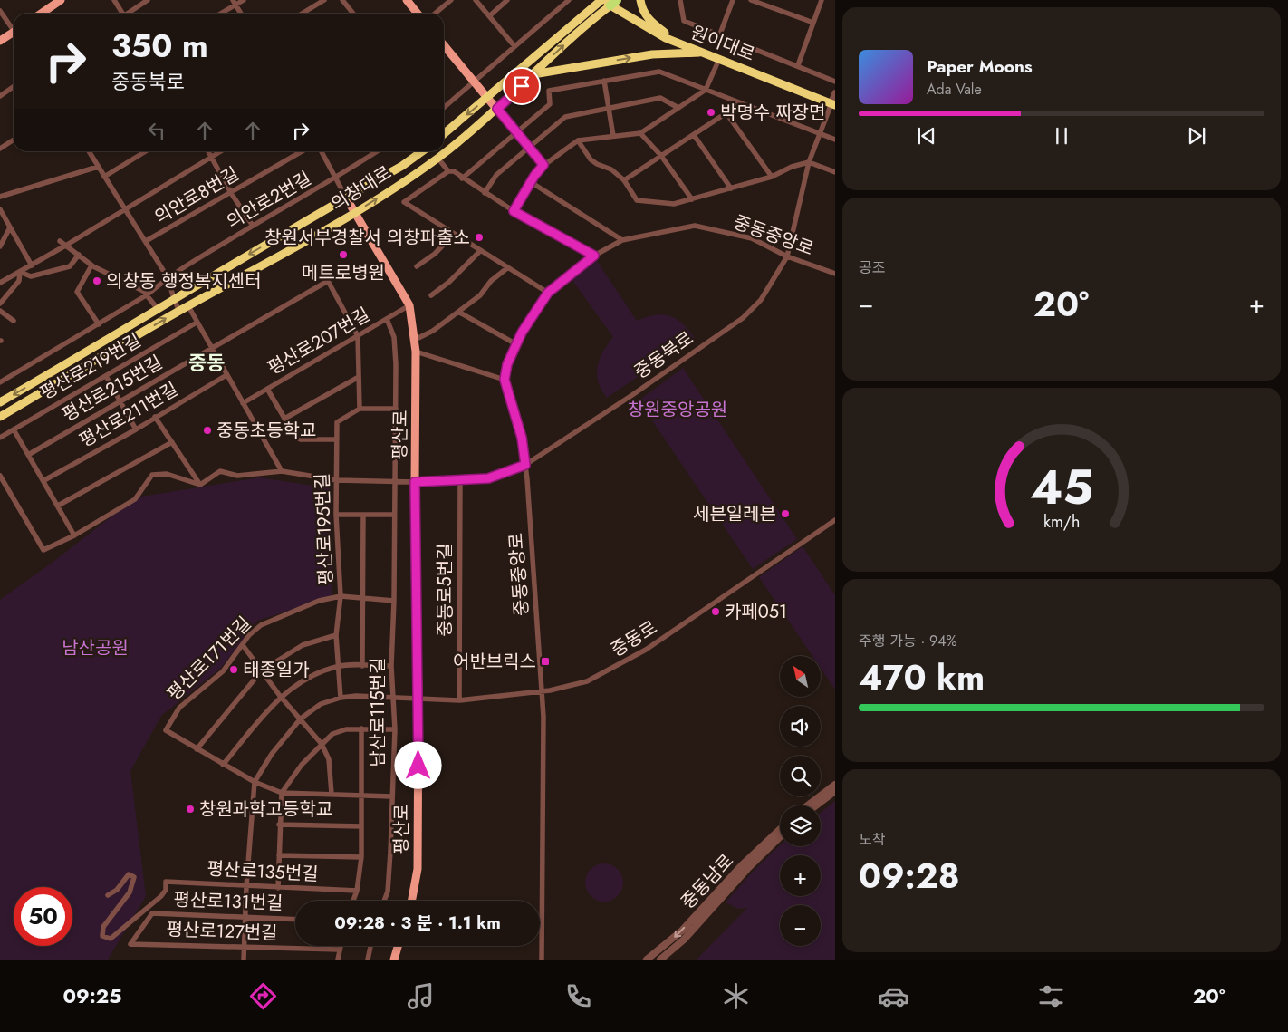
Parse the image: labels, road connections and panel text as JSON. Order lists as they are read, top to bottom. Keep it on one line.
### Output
{"streets":{"main road":["원이대로","의창대로","평산로"],"street":["의안로8번길","의안로2번길","중동중앙로","평산로207번길","중동북로","평산로219번길","평산로215번길","평산로211번길","평산로195번길","중동로5번길","중동로","평산로171번길","남산로115번길","평산로135번길","중동남로","평산로131번길","평산로127번길"]},"crossings":[["원이대로","의창대로"],["원이대로","중동북로"],["의창대로","평산로"],["중동중앙로","중동북로"],["중동중앙로","중동로"],["평산로207번길","평산로215번길"],["평산로207번길","평산로"],["평산로207번길","남산로115번길"],["중동북로","평산로"],["중동북로","평산로195번길"],["중동북로","중동로5번길"],["중동북로","남산로115번길"],["평산로","중동로"],["평산로195번길","중동로"],["평산로195번길","평산로171번길"],["중동로5번길","중동로"],["중동로","남산로115번길"],["평산로171번길","남산로115번길"],["평산로131번길","평산로127번길"]],"districts":["중동"],"parks":["창원중앙공원","남산공원"],"places":{"other":["박명수 짜장면","창원서부경찰서 의창파출소","메트로병원","의창동 행정복지센터","중동초등학교","세븐일레븐","카페051","태종일가","창원과학고등학교"],"transit":["어반브릭스"]},"north":"top left","page":{"turn":["350 m","중동북로"],"song":["Paper Moons","Ada Vale"],"tile":["공조",["주행 가능 · 94%","470 km"],["도착","09:28"]],"heat":["−","20°","+"],"map_buttons":["+","−"],"limit":"50","trip":"09:28 · 3 분 · 1.1 km","tabs":["09:25","20°"],"gauge":["45","km/h"]}}
